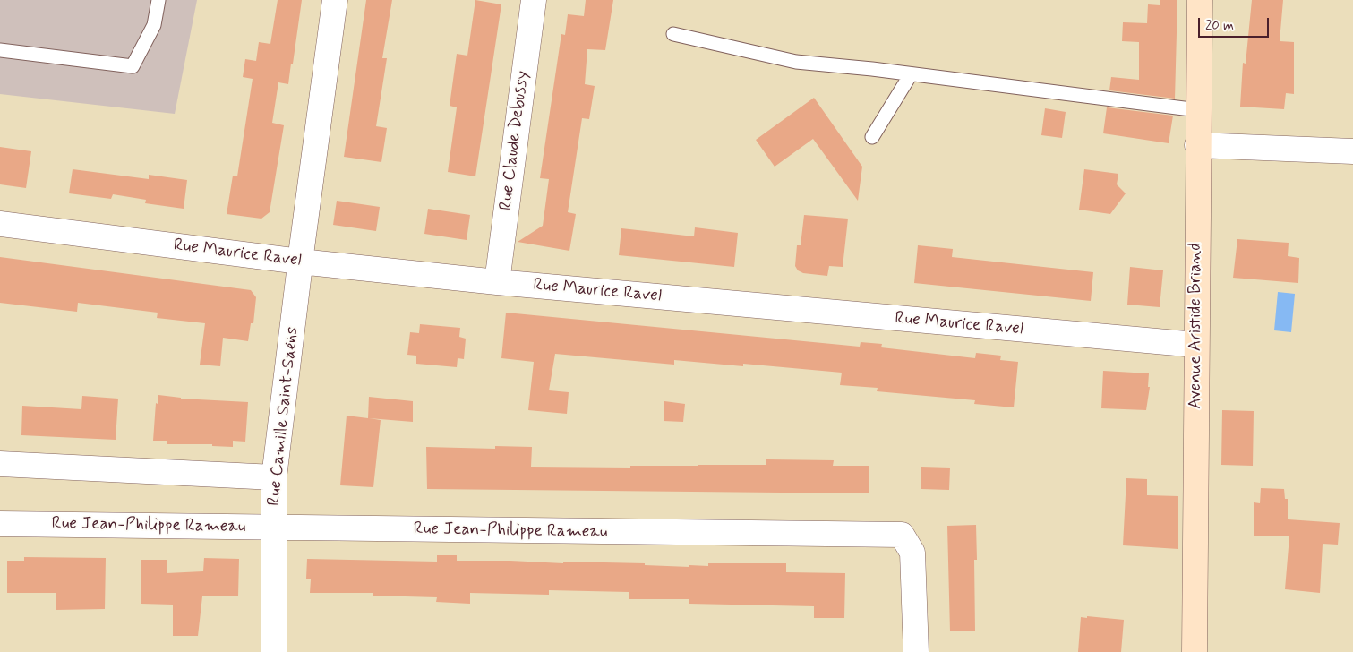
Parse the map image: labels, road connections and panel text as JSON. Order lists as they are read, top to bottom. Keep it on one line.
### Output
{"streets":{"main road":["Avenue Aristide Briand"],"street":["Rue Claude Debussy","Rue Maurice Ravel","Rue Camille Saint-Saëns","Rue Jean-Philippe Rameau"]},"crossings":[["Rue Claude Debussy","Rue Maurice Ravel"],["Rue Maurice Ravel","Avenue Aristide Briand"],["Rue Maurice Ravel","Rue Camille Saint-Saëns"],["Rue Camille Saint-Saëns","Rue Jean-Philippe Rameau"]],"scale_bar":"20 m"}
